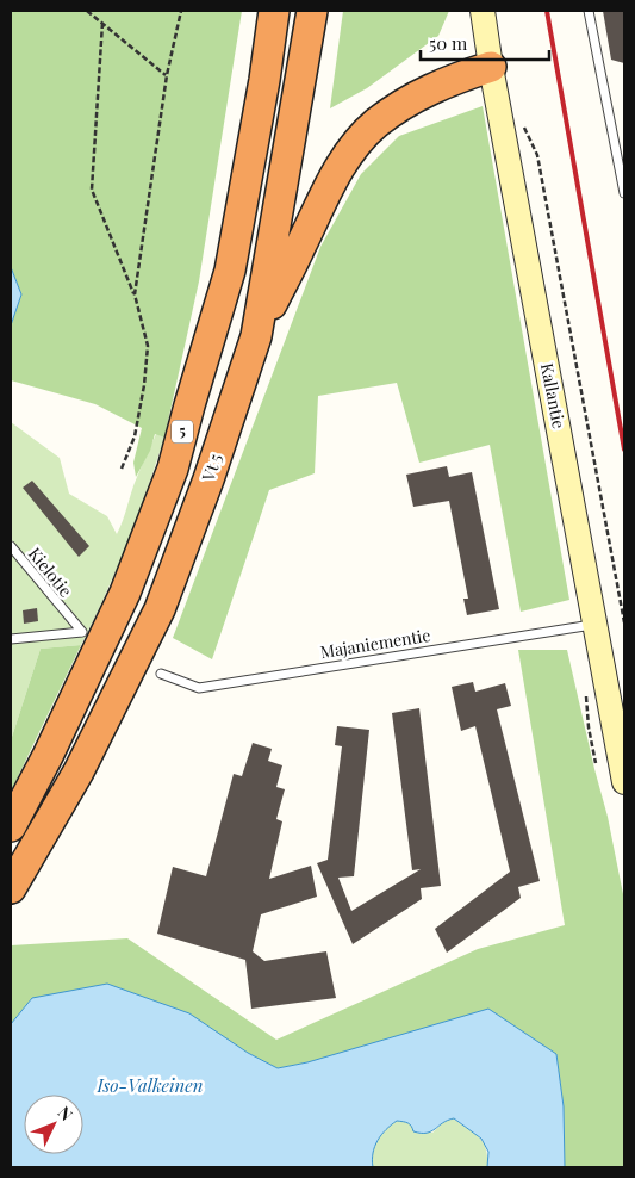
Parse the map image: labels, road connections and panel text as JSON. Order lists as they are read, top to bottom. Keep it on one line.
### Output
{"streets":{"highway":["5","Vt 5"],"main road":["Kallantie"],"lane":["Kielotie","Majaniementie"]},"crossings":[["Kallantie","Majaniementie"]],"water":["Iso-Valkeinen"],"scale_bar":"50 m","north":"top right"}
